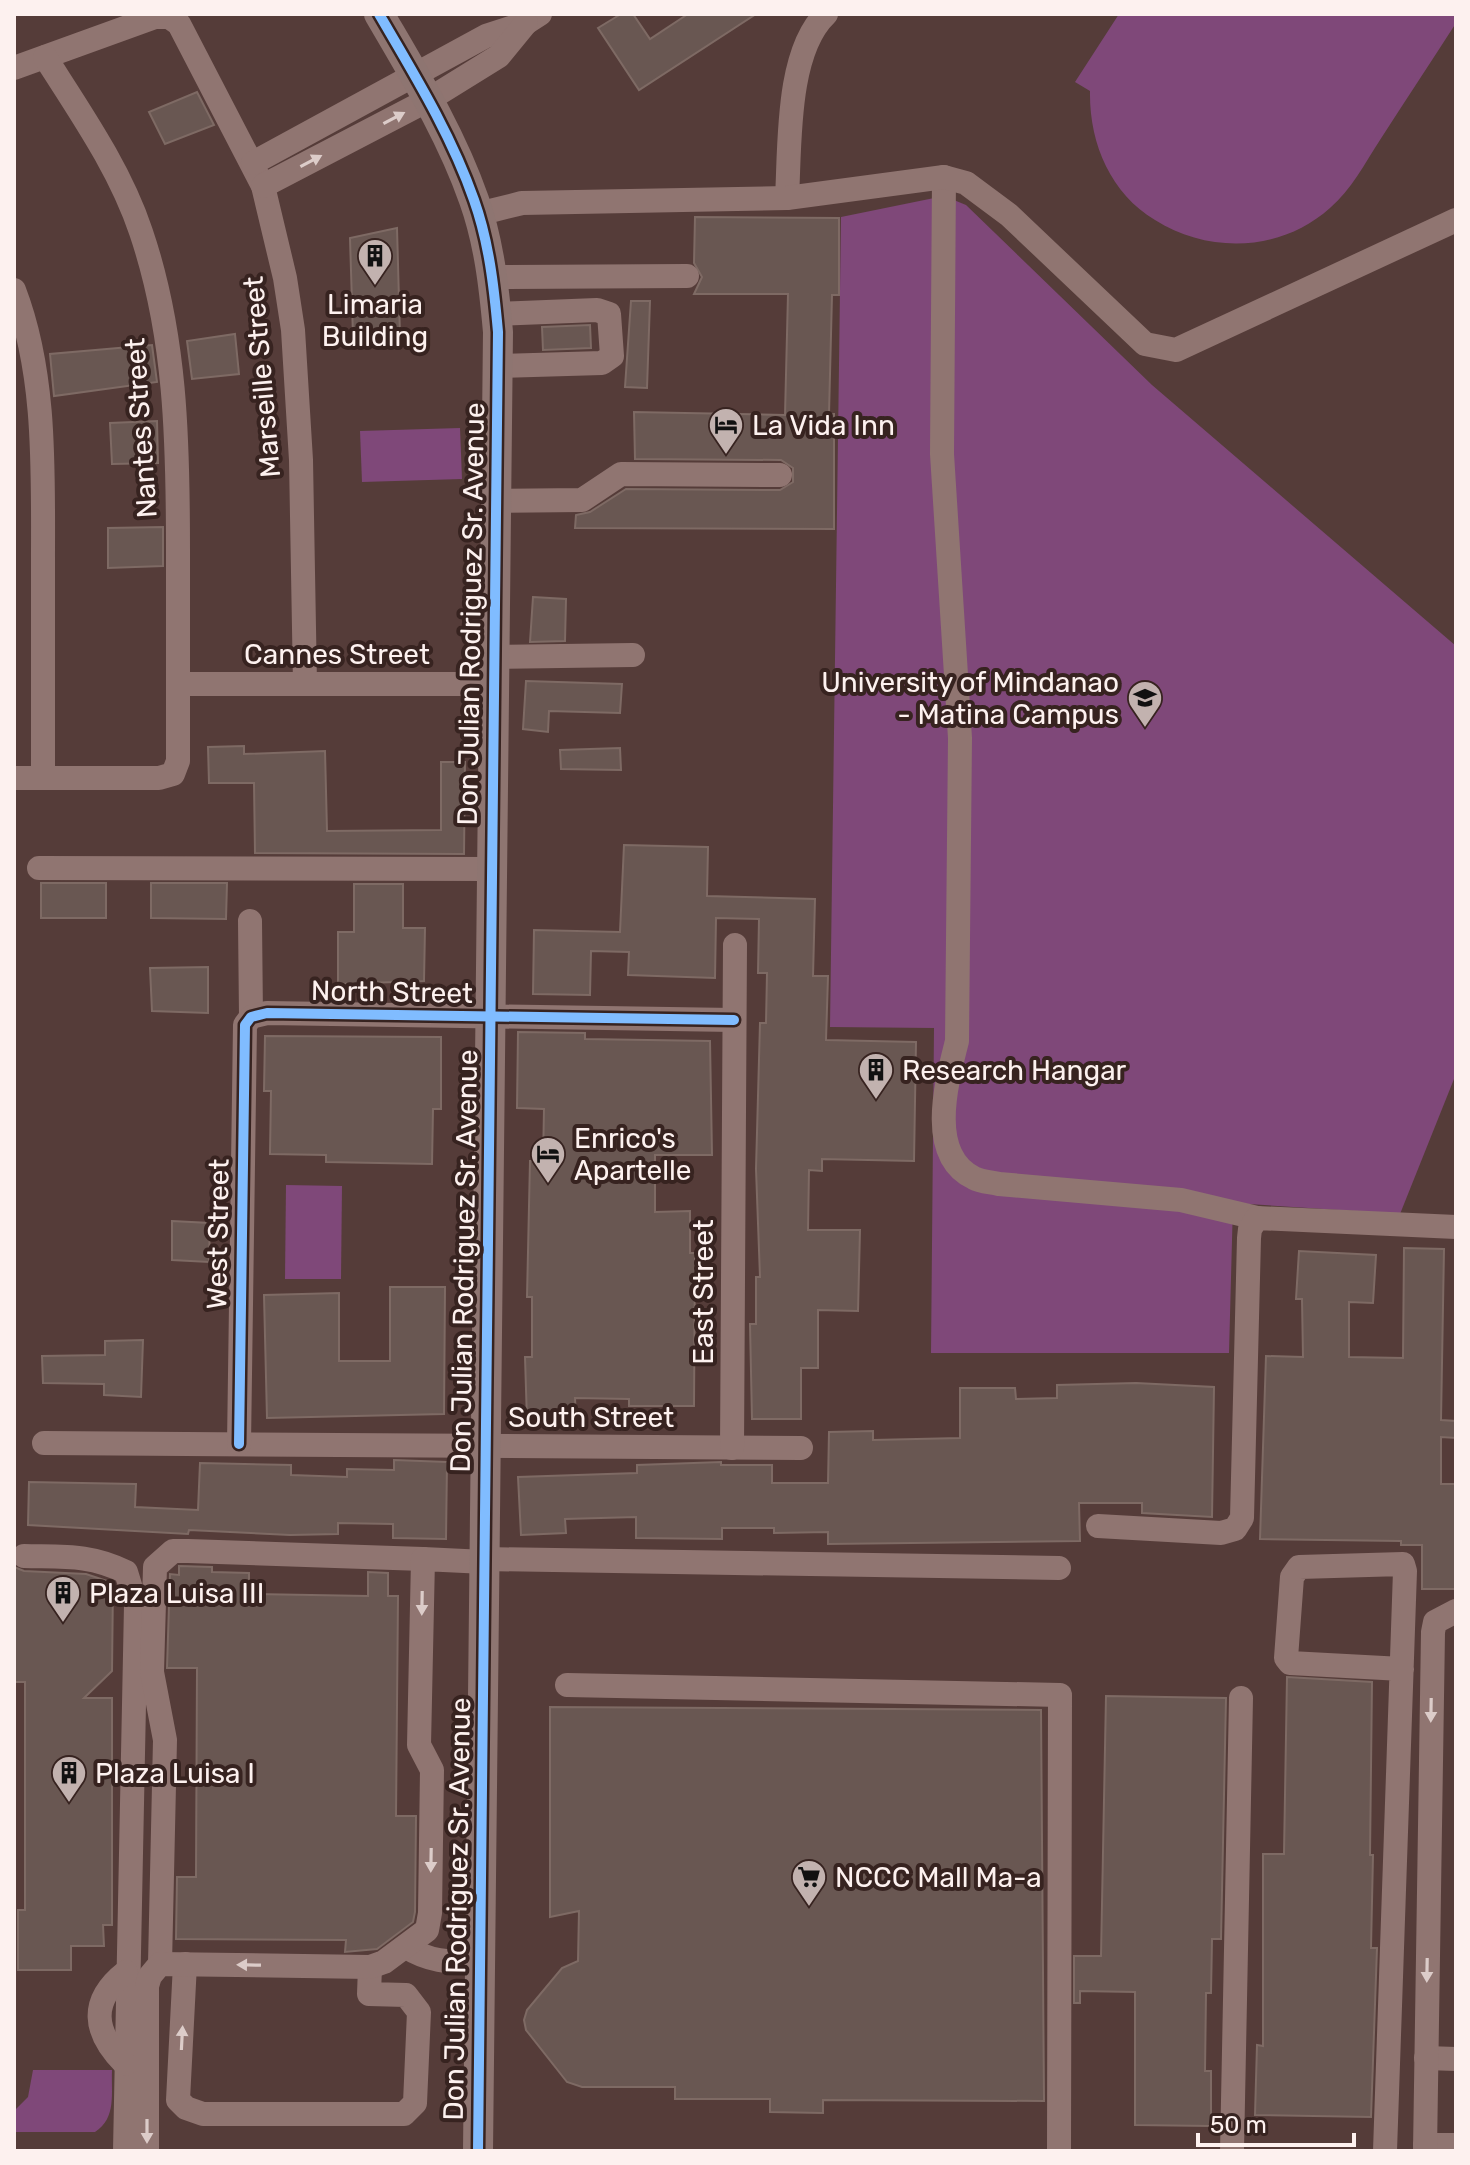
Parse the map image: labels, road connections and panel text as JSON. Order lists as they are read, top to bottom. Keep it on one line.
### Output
{"streets":{"main road":["Don Julian Rodriguez Sr. Avenue"],"street":["Marseille Street","Nantes Street","Cannes Street","North Street","West Street","East Street","South Street"]},"crossings":[["Marseille Street","Nantes Street"],["Marseille Street","Cannes Street"],["Nantes Street","Cannes Street"],["Don Julian Rodriguez Sr. Avenue","Cannes Street"],["Don Julian Rodriguez Sr. Avenue","North Street"],["Don Julian Rodriguez Sr. Avenue","South Street"],["North Street","West Street"],["North Street","East Street"],["West Street","South Street"],["East Street","South Street"]],"places":{"building":["Limaria Building","Research Hangar","Plaza Luisa III","Plaza Luisa I"],"hotel":["La Vida Inn","Enrico's Apartelle"],"school or university":["University of Mindanao - Matina Campus"],"supermarket":["NCCC Mall Ma-a"]},"scale_bar":"50 m"}
